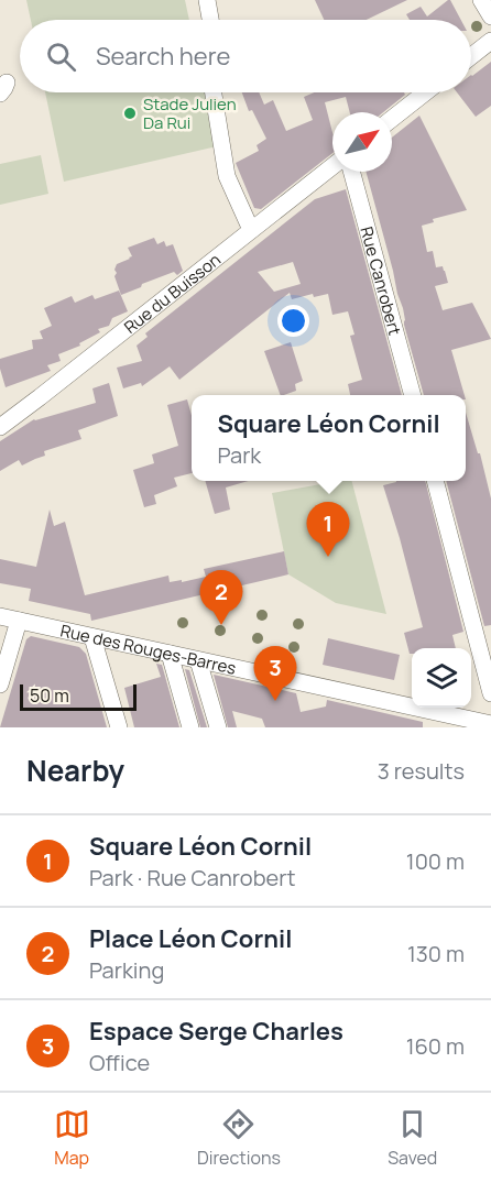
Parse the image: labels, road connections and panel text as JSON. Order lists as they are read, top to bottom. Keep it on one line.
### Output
{"streets":{"street":["Rue Canrobert","Rue du Buisson","Rue des Rouges-Barres"]},"places":["Stade Julien Da Rui"],"scale_bar":"50 m","north":"top right","page":{"search":"Search here","popup":["Square Léon Cornil","Park"],"pins":["1","2","3"],"scale":"50 m","heading":["Nearby","3 results"],"list":[{"mark":"1","name":"Square Léon Cornil","note":"Park · Rue Canrobert","value":"100 m"},{"mark":"2","name":"Place Léon Cornil","note":"Parking","value":"130 m"},{"mark":"3","name":"Espace Serge Charles","note":"Office","value":"160 m"}],"nav":["Map","Directions","Saved"]}}
